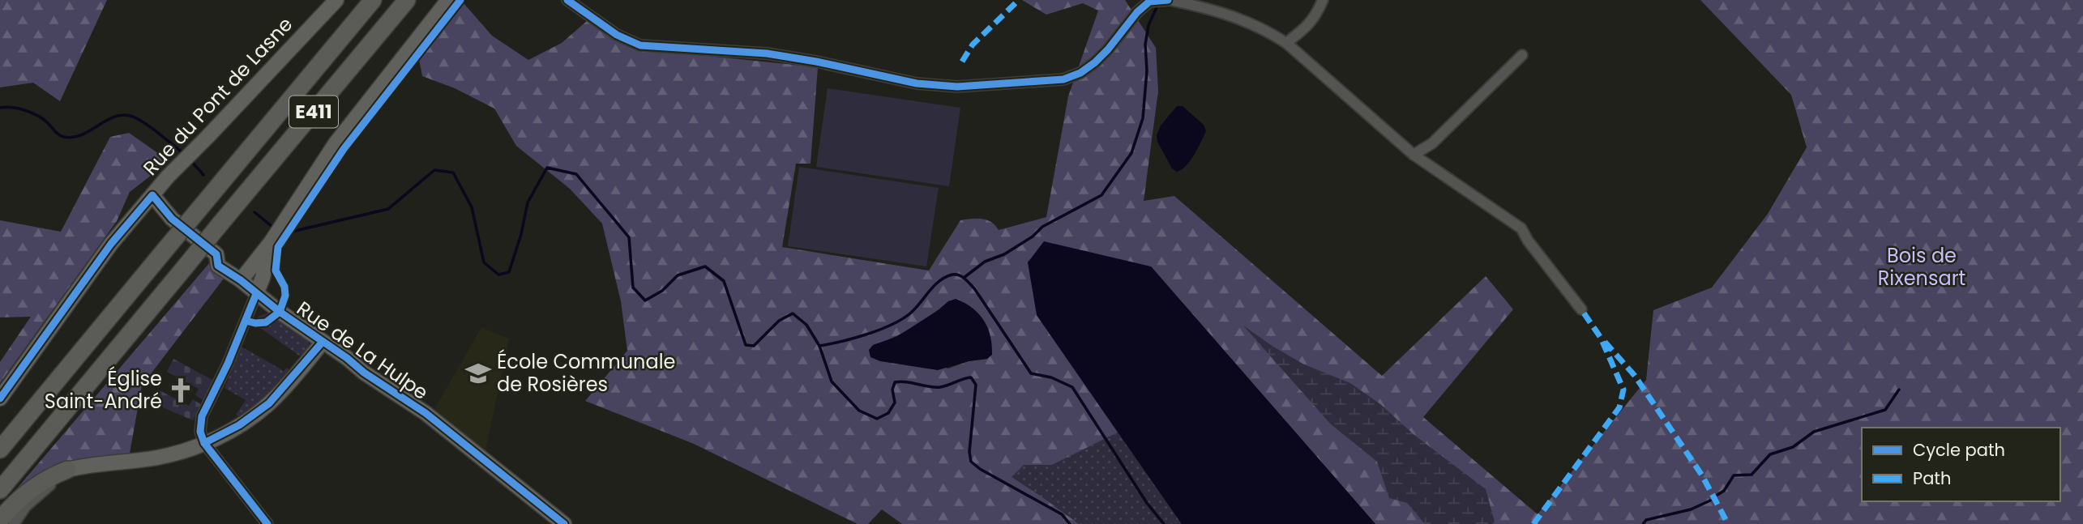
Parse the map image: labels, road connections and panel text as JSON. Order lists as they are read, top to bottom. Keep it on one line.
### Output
{"streets":{"highway":["E411"],"street":["Rue du Pont de Lasne","Rue de La Hulpe"]},"crossings":[["Rue du Pont de Lasne","Rue de La Hulpe"]],"parks":["Bois de Rixensart"],"places":{"school or university":["École Communale de Rosières"],"church":["Église Saint-André"]},"legend":["Cycle path","Path"]}
